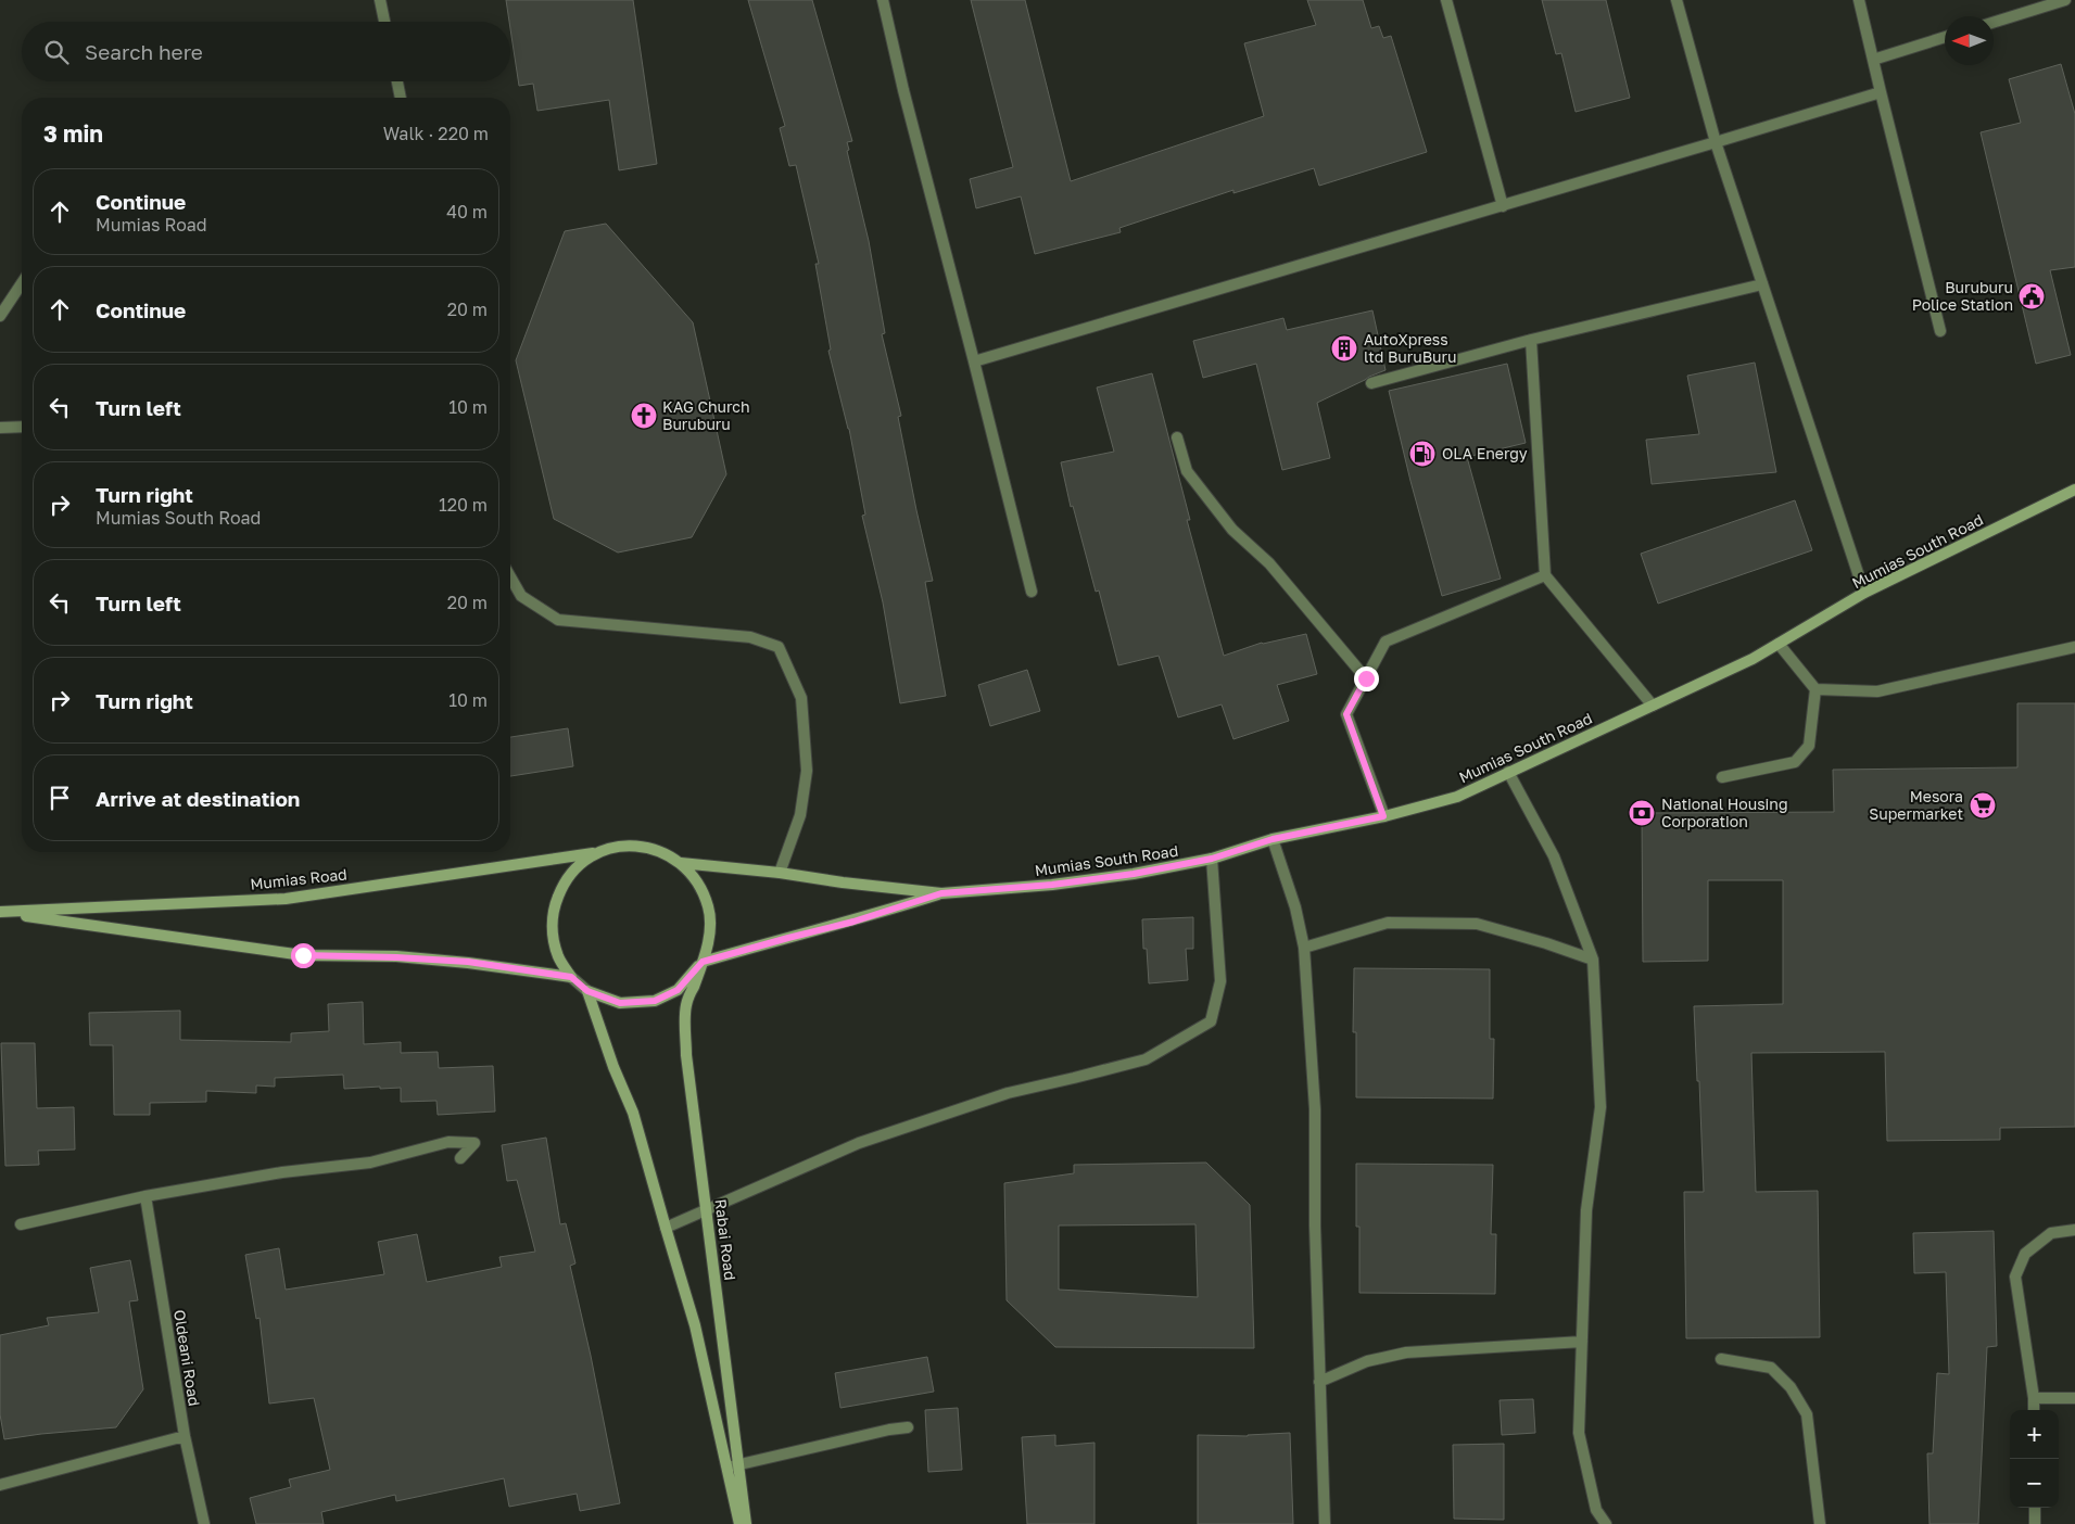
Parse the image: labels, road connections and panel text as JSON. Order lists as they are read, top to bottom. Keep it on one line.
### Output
{"streets":{"main road":["Mumias South Road","Mumias Road","Rabai Road"],"street":["Oldeani Road"]},"crossings":[["Mumias South Road","Mumias Road"],["Mumias South Road","Rabai Road"],["Mumias Road","Rabai Road"]],"places":{"public building":["Buruburu Police Station"],"building":["AutoXpress ltd BuruBuru"],"church":["KAG Church Buruburu"],"fuel station":["OLA Energy"],"supermarket":["Mesora Supermarket"],"bank":["National Housing Corporation"]},"north":"left","page":{"search":"Search here","heading":["3 min","Walk · 220 m"],"list":[["Continue","Mumias Road","40 m"],["Continue","20 m"],["Turn left","10 m"],["Turn right","Mumias South Road","120 m"],["Turn left","20 m"],["Turn right","10 m"],"Arrive at destination"],"map_buttons":["+","−"]}}
